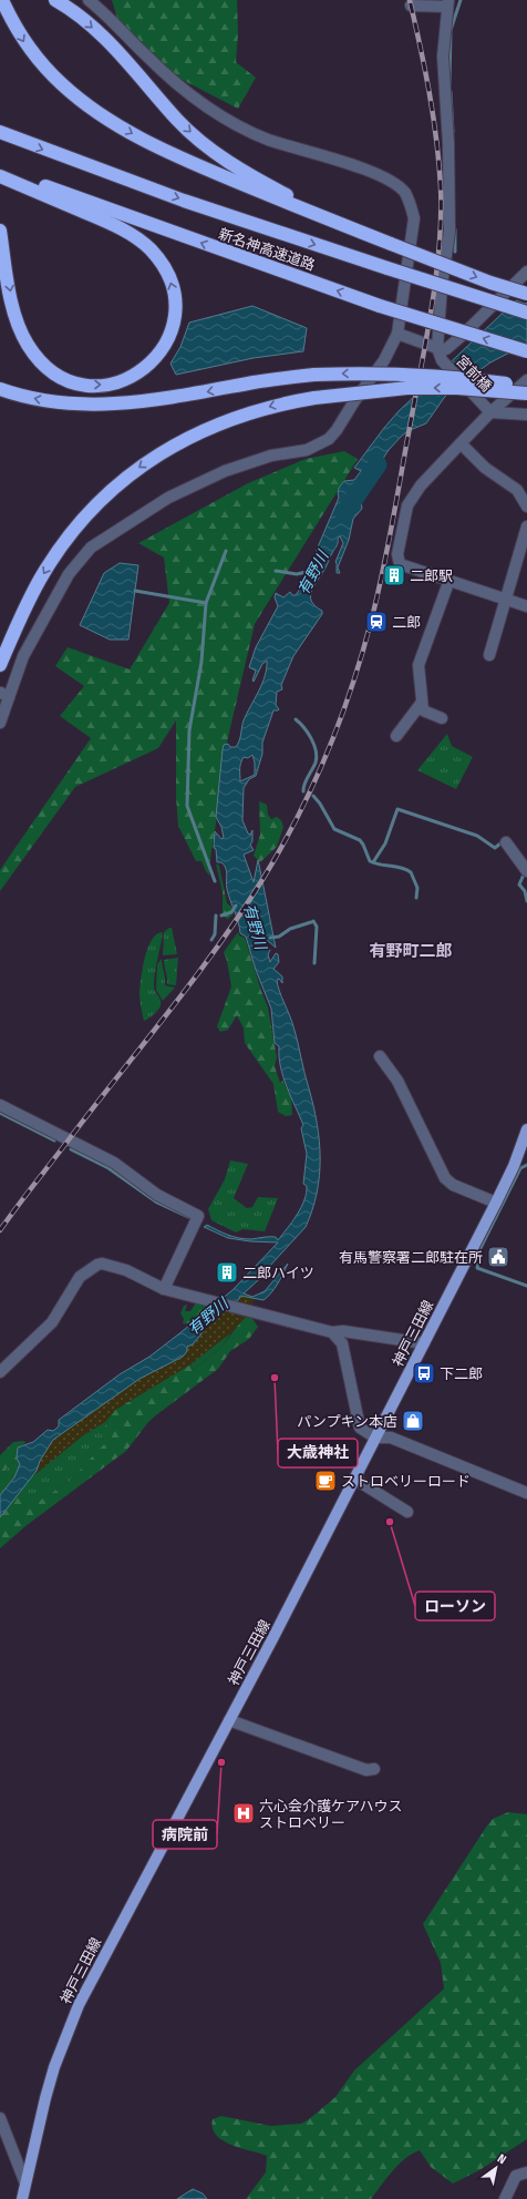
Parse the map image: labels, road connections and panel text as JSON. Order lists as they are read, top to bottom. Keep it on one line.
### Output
{"streets":{"highway":["新名神高速道路"],"main road":["神戸三田線"],"street":["宮前橋"]},"districts":["有野町二郎"],"water":["有野川"],"places":{"building":["二郎駅","二郎ハイツ"],"station":["二郎"],"public building":["有馬警察署二郎駐在所"],"bus stop":["下二郎"],"other":["大歳神社","ローソン","病院前"],"shop":["パンプキン本店"],"cafe":["ストロベリーロード"],"hospital":["六心会介護ケアハウス ストロベリー"]},"north":"top right"}
